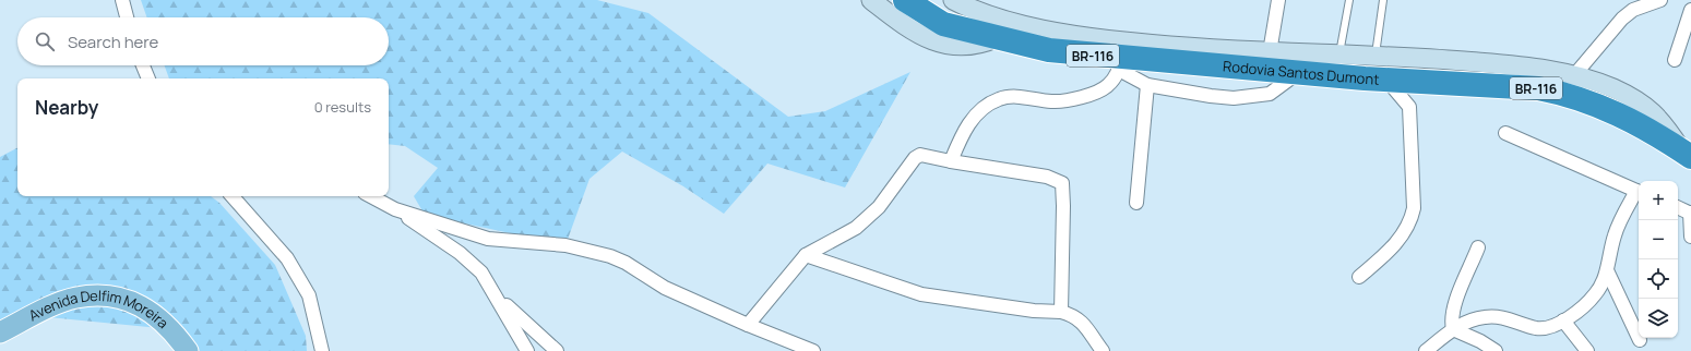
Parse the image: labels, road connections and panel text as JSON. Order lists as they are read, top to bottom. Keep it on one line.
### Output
{"streets":{"highway":["BR-116","Rodovia Santos Dumont"],"main road":["Avenida Delfim Moreira"]},"page":{"search":"Search here","heading":["Nearby","0 results"],"map_buttons":["+","−"]}}
